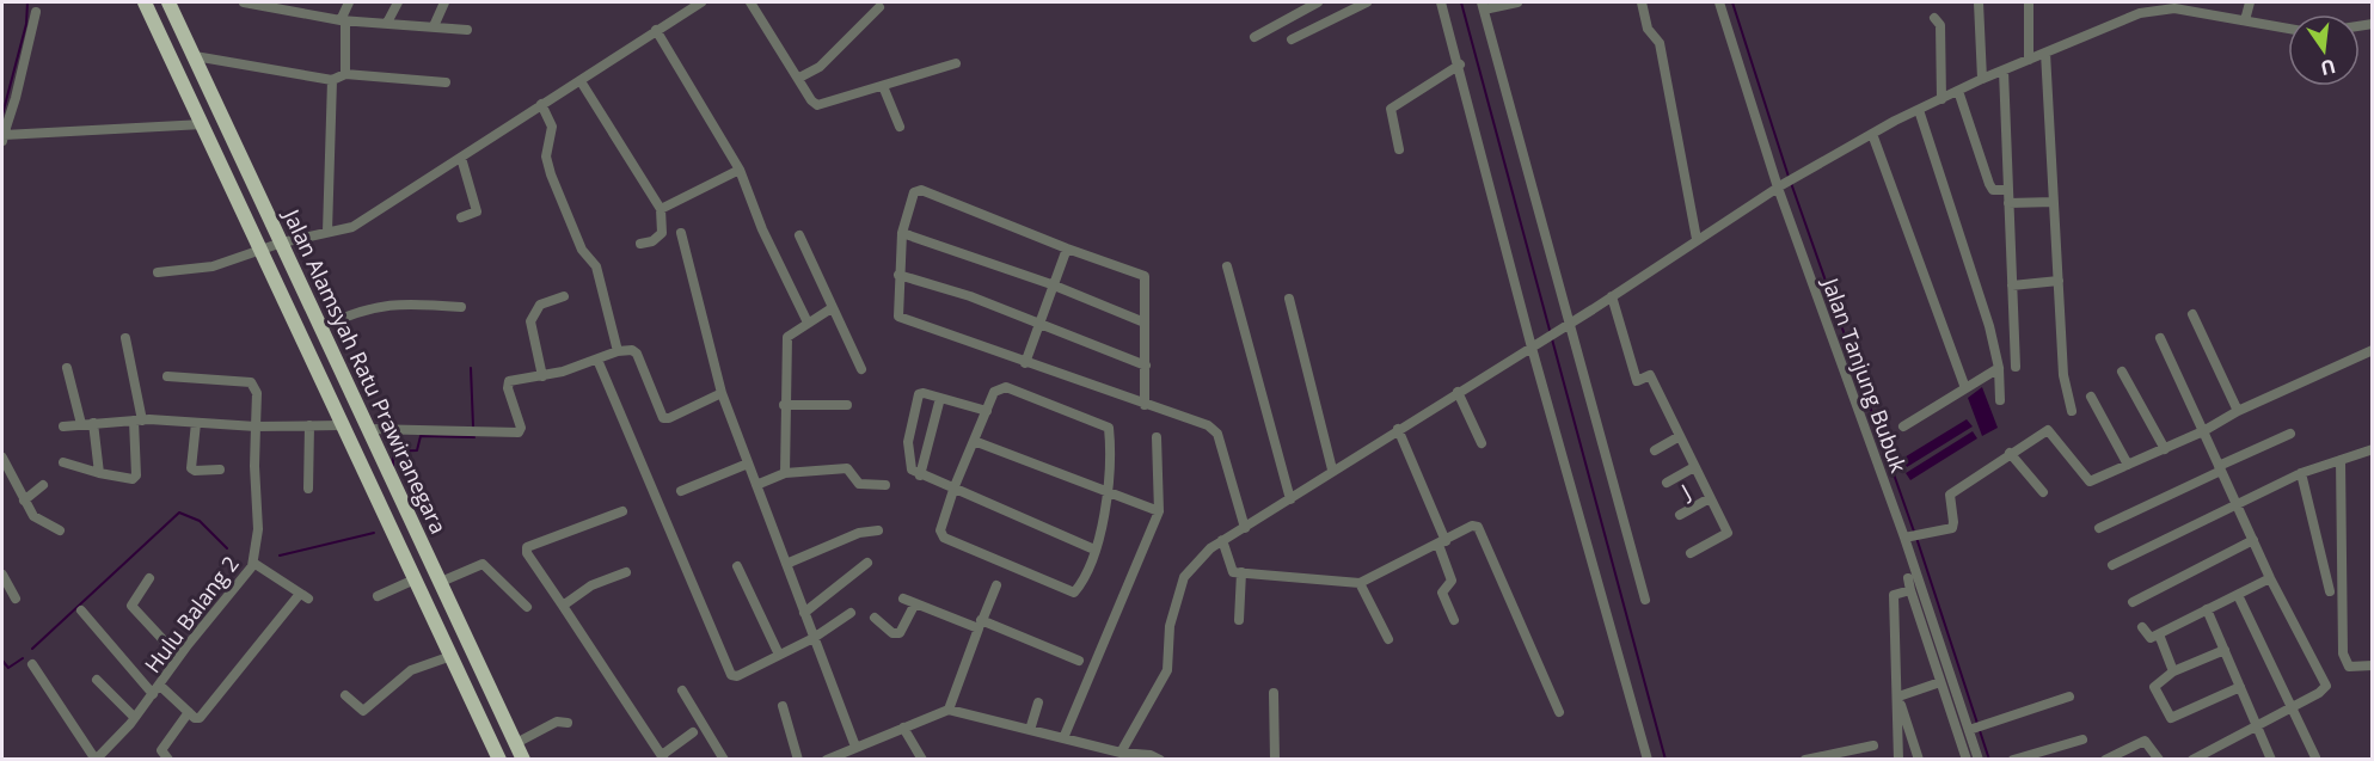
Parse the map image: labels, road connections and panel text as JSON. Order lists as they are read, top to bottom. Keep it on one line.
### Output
{"streets":{"highway":["Jalan Alamsyah Ratu Prawiranegara"],"street":["Jalan Tanjung Bubuk","J","Hulu Balang 2"]},"north":"bottom"}
